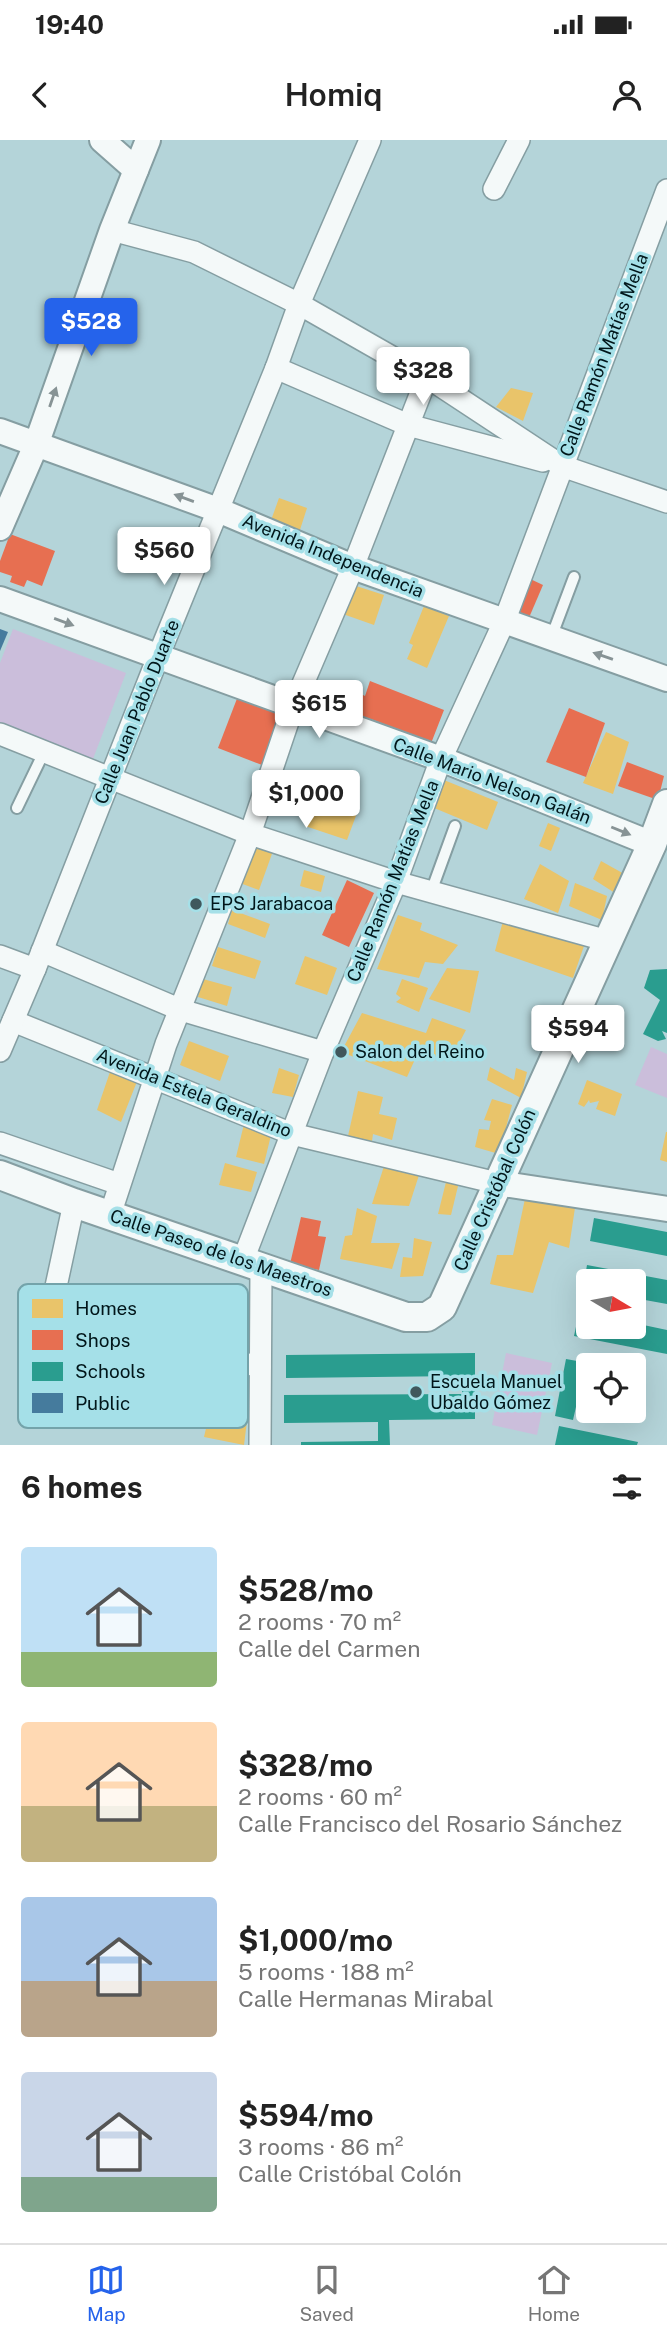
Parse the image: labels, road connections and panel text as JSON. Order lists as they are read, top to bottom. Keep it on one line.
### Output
{"streets":{"main road":["Calle Cristóbal Colón","Calle Paseo de los Maestros"],"street":["Calle Ramón Matías Mella","Avenida Independencia","Calle Juan Pablo Duarte","Calle Mario Nelson Galán","Avenida Estela Geraldino"]},"crossings":[["Calle Ramón Matías Mella","Avenida Independencia"],["Calle Ramón Matías Mella","Calle Mario Nelson Galán"],["Calle Ramón Matías Mella","Avenida Estela Geraldino"],["Calle Ramón Matías Mella","Calle Paseo de los Maestros"],["Avenida Independencia","Calle Juan Pablo Duarte"],["Calle Juan Pablo Duarte","Calle Mario Nelson Galán"],["Calle Juan Pablo Duarte","Avenida Estela Geraldino"],["Calle Mario Nelson Galán","Calle Cristóbal Colón"],["Avenida Estela Geraldino","Calle Cristóbal Colón"],["Calle Cristóbal Colón","Calle Paseo de los Maestros"]],"one_way":["Avenida Independencia"],"places":["EPS Jarabacoa","Salon del Reino","Escuela Manuel Ubaldo Gómez"],"legend":["Homes","Shops","Schools","Public"],"north":"right","page":{"status":"19:40","header":"Homiq","price":["$528","$328","$560","$615","$1,000","$594"],"heading":"6 homes","list":[{"name":"$528/mo","note":"2 rooms · 70 m² · Calle del Carmen"},{"name":"$328/mo","note":"2 rooms · 60 m² · Calle Francisco del Rosario Sánchez"},{"name":"$1,000/mo","note":"5 rooms · 188 m² · Calle Hermanas Mirabal"},{"name":"$594/mo","note":"3 rooms · 86 m² · Calle Cristóbal Colón"}],"tabs":["Map","Saved","Home"]}}
